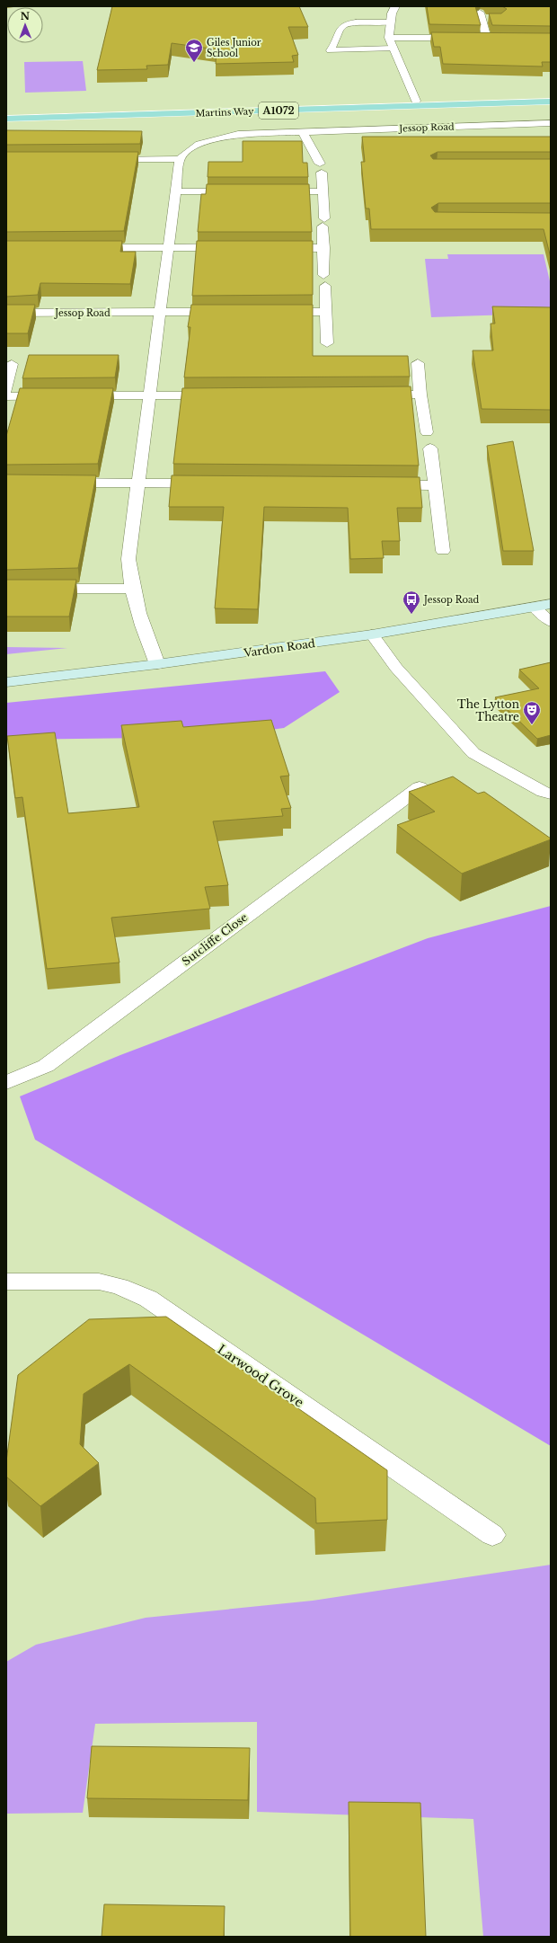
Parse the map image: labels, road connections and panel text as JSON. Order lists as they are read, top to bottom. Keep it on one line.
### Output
{"streets":{"main road":["A1072","Martins Way"],"street":["Jessop Road","Vardon Road","Sutcliffe Close","Larwood Grove"]},"places":{"school or university":["Giles Junior School"],"bus stop":["Jessop Road"],"theatre":["The Lytton Theatre"]},"north":"top"}
